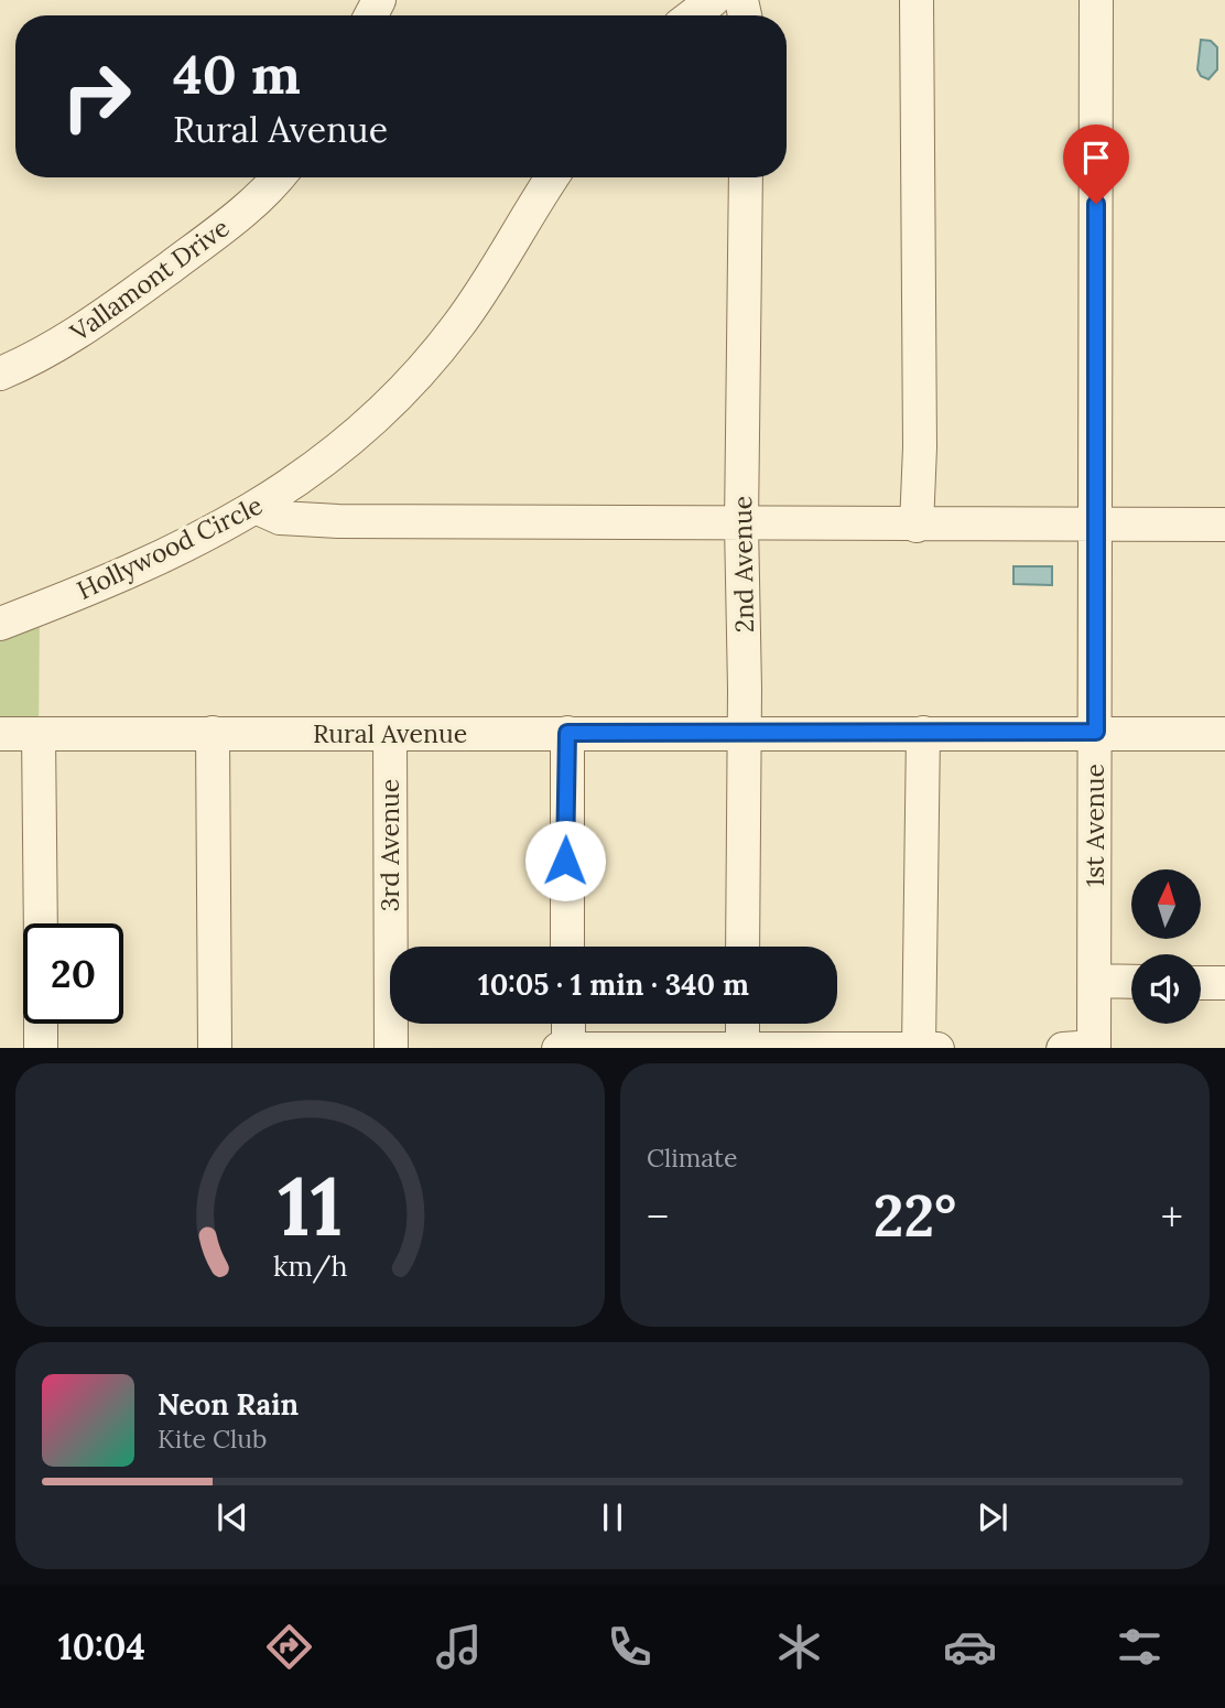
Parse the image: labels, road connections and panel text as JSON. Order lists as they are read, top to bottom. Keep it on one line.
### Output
{"streets":{"street":["Vallamont Drive","Hollywood Circle","2nd Avenue","Rural Avenue","1st Avenue","3rd Avenue"]},"crossings":[["2nd Avenue","Rural Avenue"],["Rural Avenue","1st Avenue"],["Rural Avenue","3rd Avenue"]],"north":"top","page":{"turn":["40 m","Rural Avenue"],"limit":"20","trip":"10:05 · 1 min · 340 m","tile":"Climate","heat":["−","22°","+"],"song":["Neon Rain","Kite Club"],"tabs":"10:04","gauge":["11","km/h"]}}
